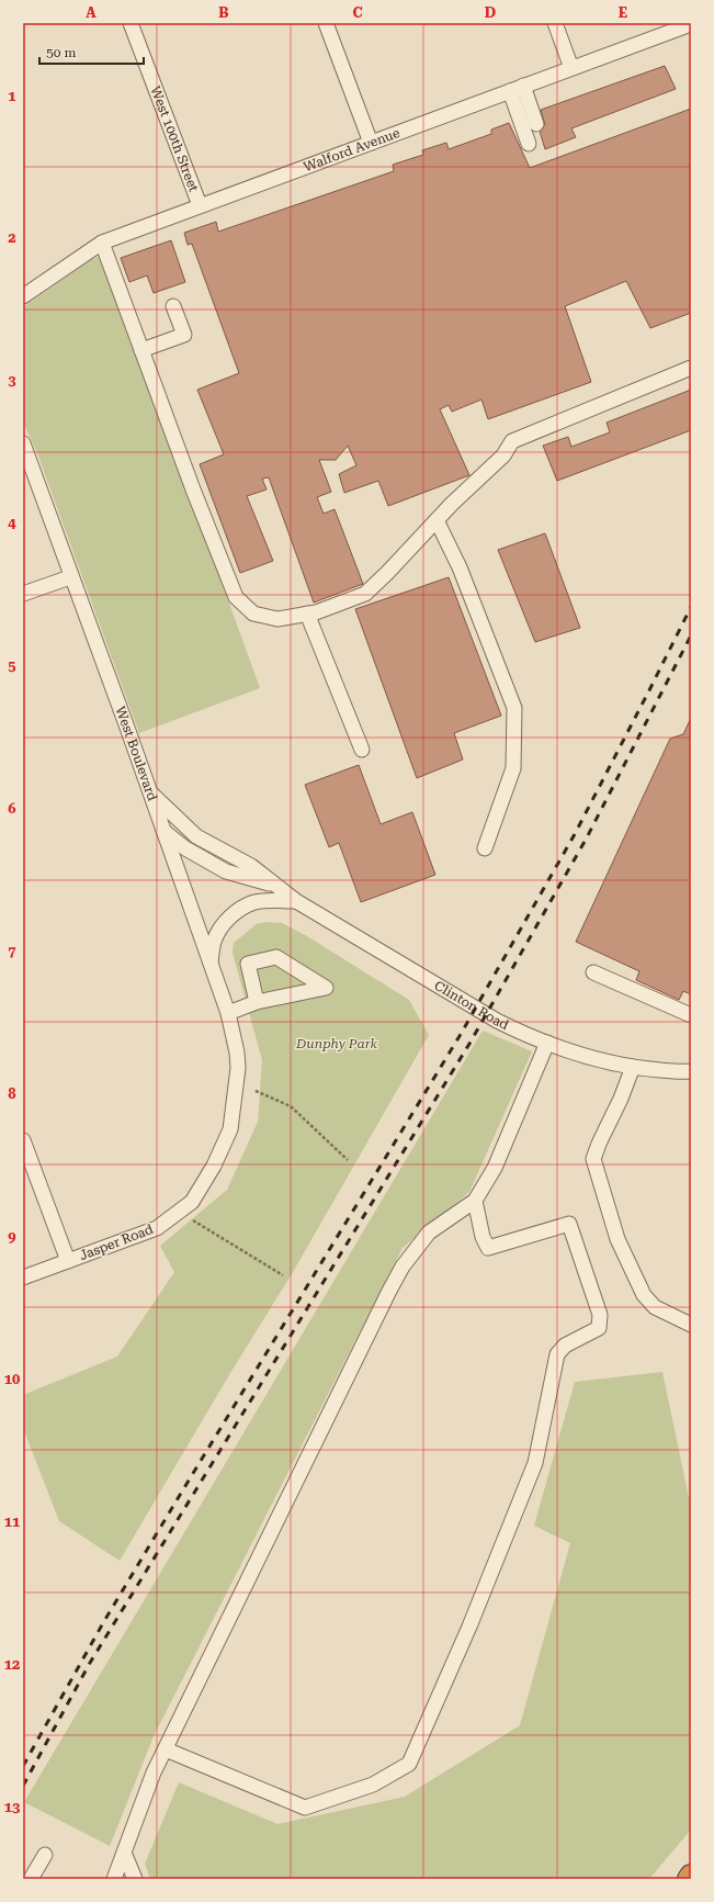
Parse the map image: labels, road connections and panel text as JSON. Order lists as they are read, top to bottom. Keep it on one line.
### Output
{"streets":{"street":["West 100th Street","Walford Avenue","West Boulevard","Clinton Road","Jasper Road"]},"crossings":[["West 100th Street","Walford Avenue"],["West Boulevard","Clinton Road"],["West Boulevard","Jasper Road"]],"parks":["Dunphy Park"],"scale_bar":"50 m","grid":{"columns":["A","B","C","D","E"],"rows":["1","2","3","4","5","6","7","8","9","10","11","12","13"]}}
